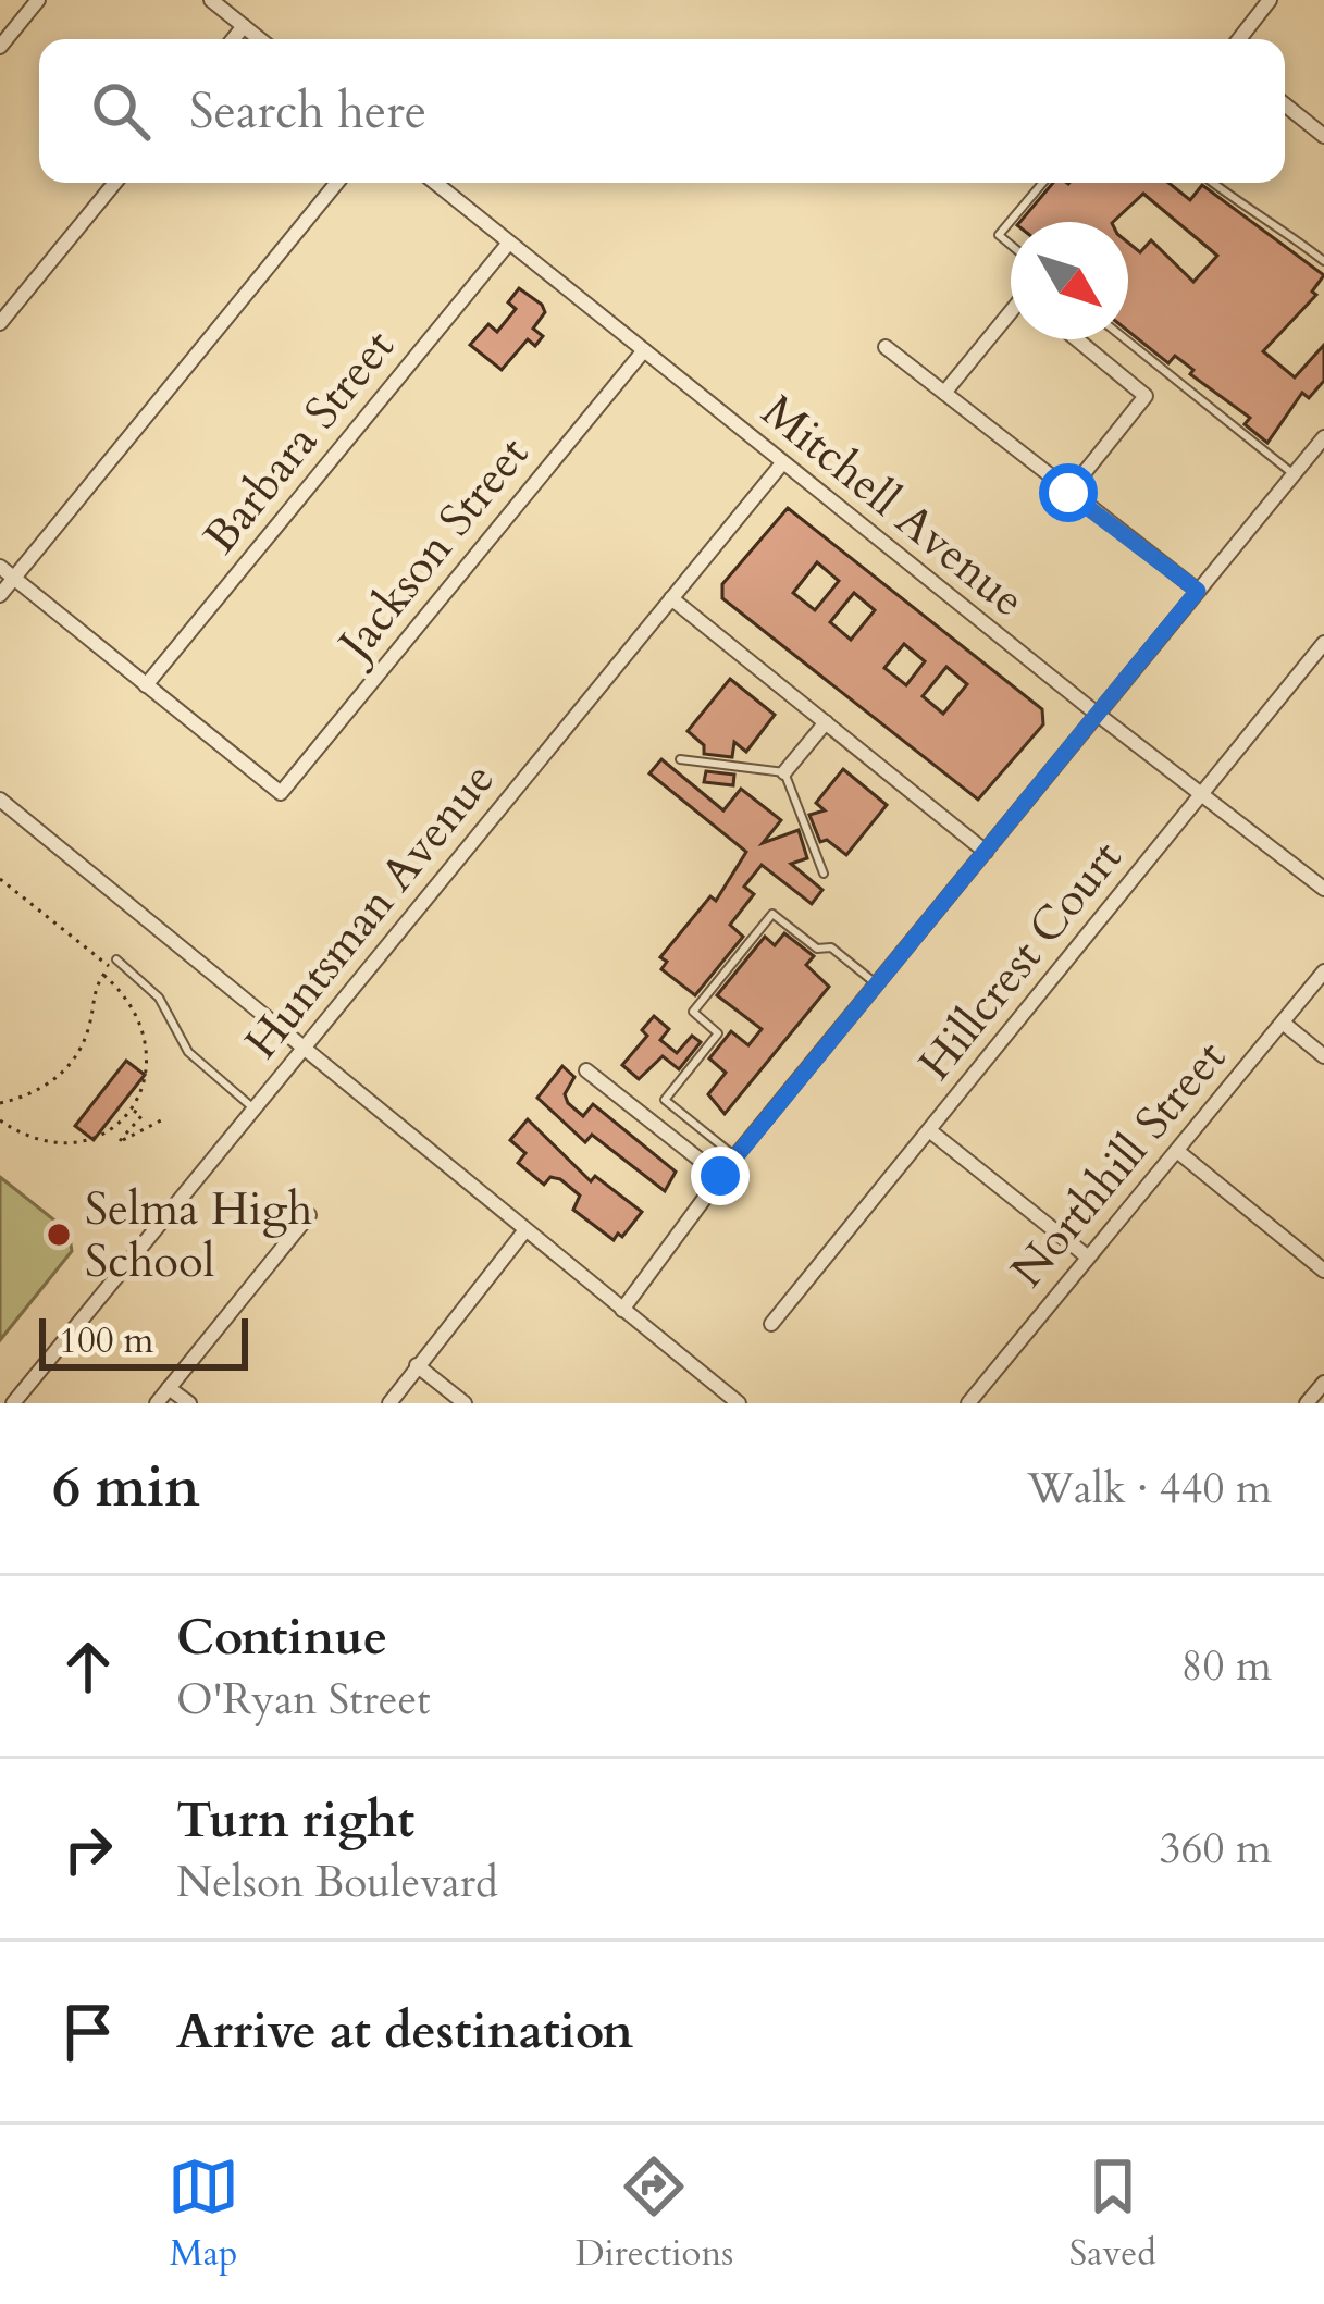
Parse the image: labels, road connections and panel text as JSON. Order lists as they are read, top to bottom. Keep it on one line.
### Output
{"streets":{"street":["Barbara Street","Mitchell Avenue","Jackson Street","Huntsman Avenue","Hillcrest Court","Northhill Street"]},"crossings":[["Barbara Street","Mitchell Avenue"],["Barbara Street","Jackson Street"],["Mitchell Avenue","Jackson Street"],["Mitchell Avenue","Huntsman Avenue"],["Mitchell Avenue","Hillcrest Court"]],"places":["Selma High School"],"scale_bar":"100 m","north":"bottom right","page":{"search":"Search here","scale":"100 m","heading":["6 min","Walk · 440 m"],"list":[["Continue","O'Ryan Street","80 m"],["Turn right","Nelson Boulevard","360 m"],"Arrive at destination"],"nav":["Map","Directions","Saved"]}}
